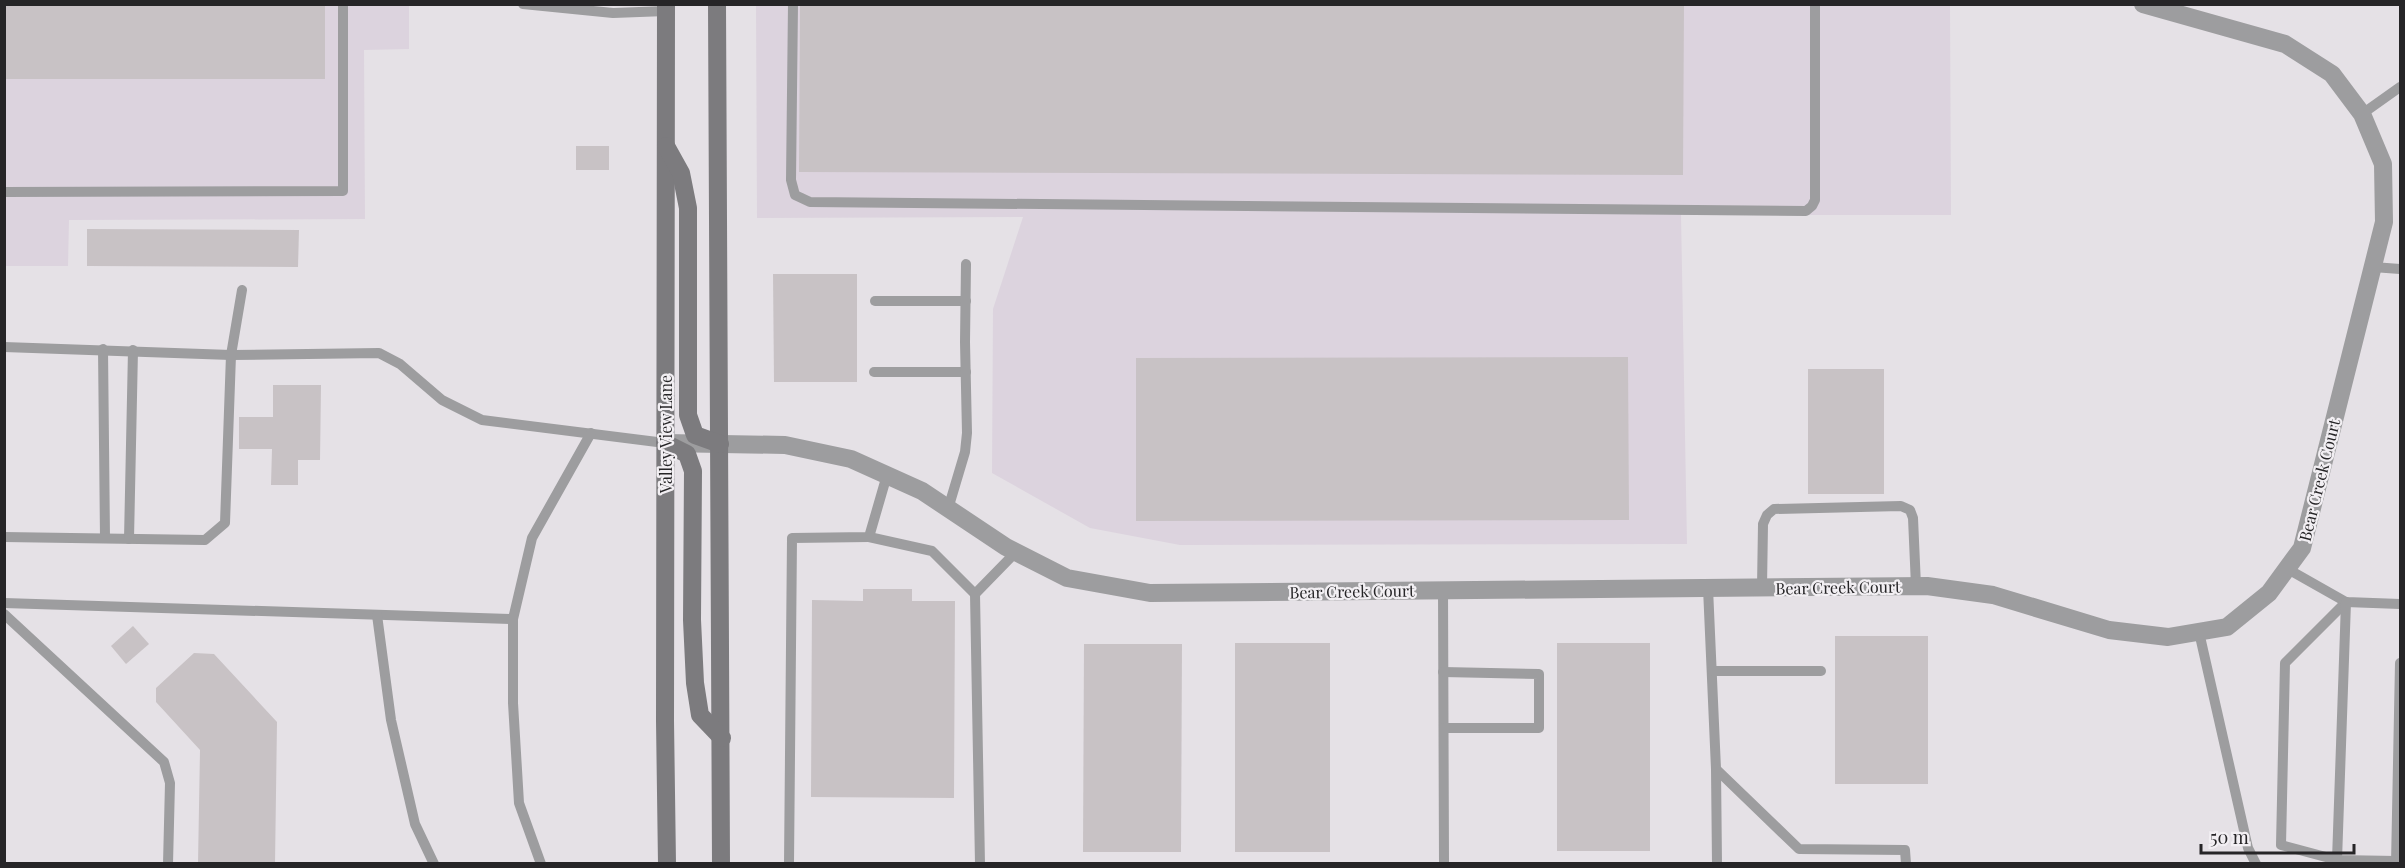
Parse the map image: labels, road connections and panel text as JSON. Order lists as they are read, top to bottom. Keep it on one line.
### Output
{"streets":{"main road":["Valley View Lane"],"street":["Bear Creek Court"]},"crossings":[["Valley View Lane","Bear Creek Court"]],"scale_bar":"50 m"}
